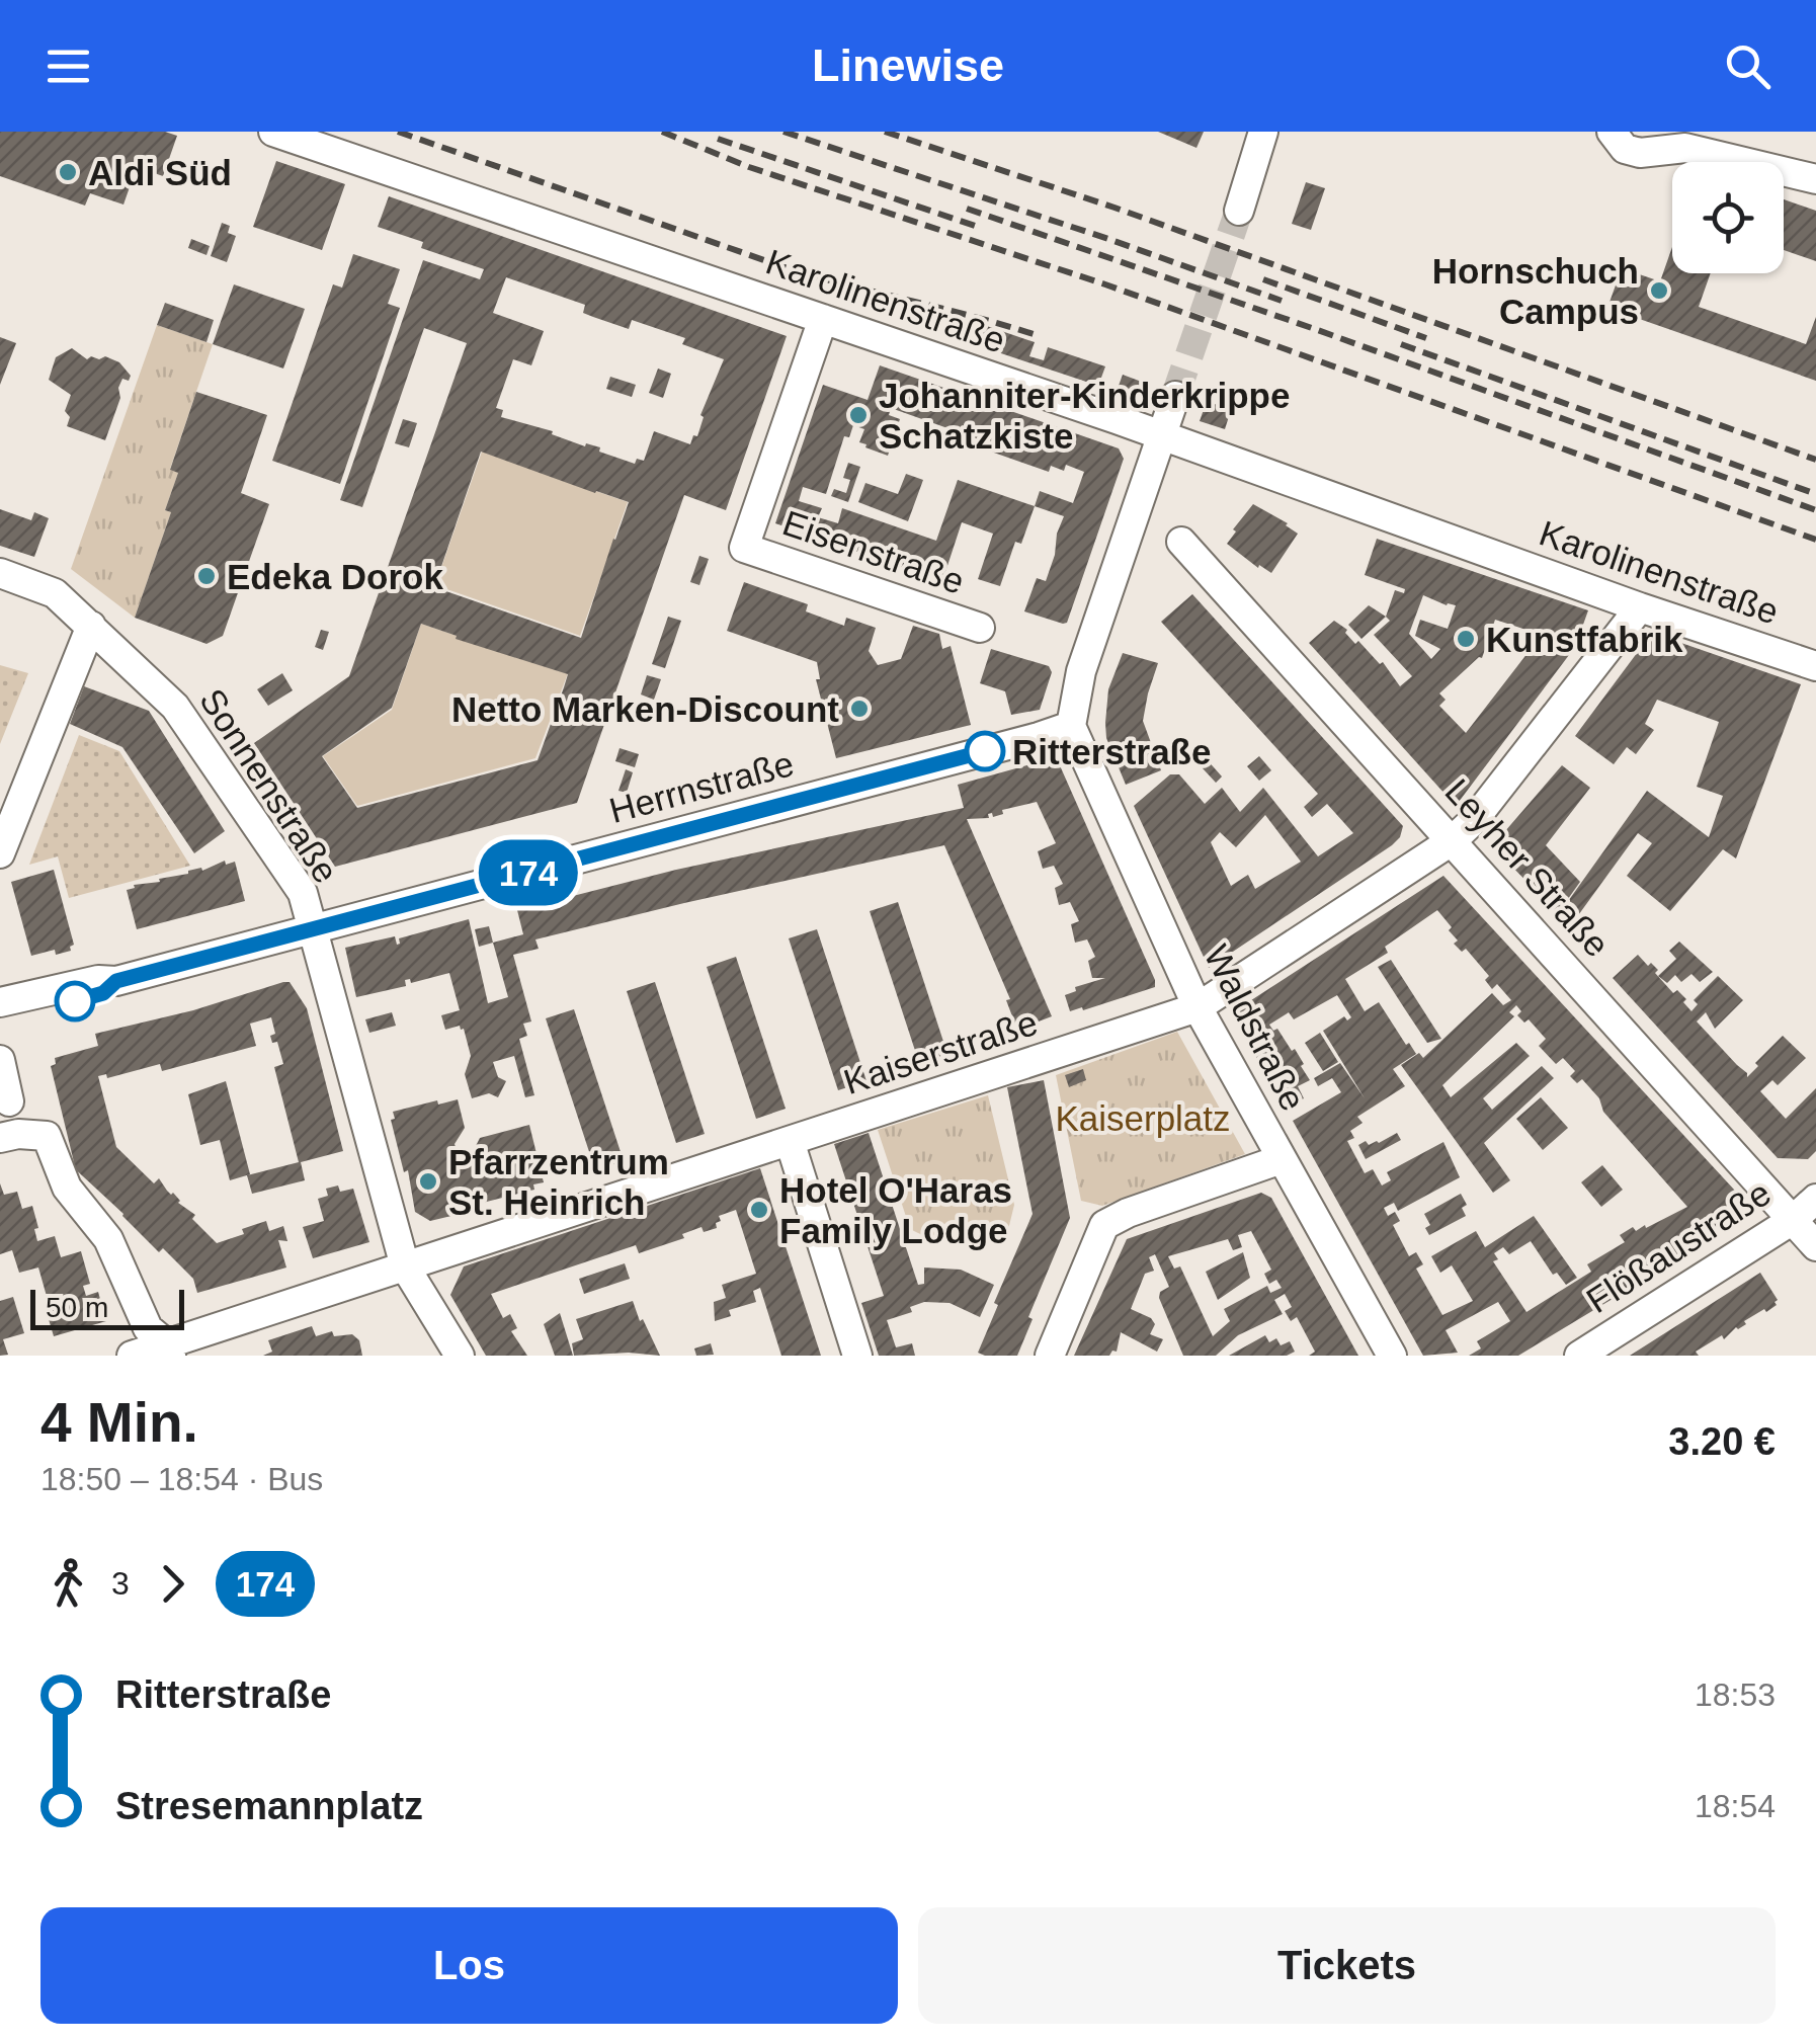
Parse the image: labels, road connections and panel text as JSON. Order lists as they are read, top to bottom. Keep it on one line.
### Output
{"streets":{"street":["Karolinenstraße","Eisenstraße","Sonnenstraße","Herrnstraße","Leyher Straße","Waldstraße","Kaiserstraße","Flößaustraße"]},"crossings":[["Karolinenstraße","Eisenstraße"],["Karolinenstraße","Kaiserstraße"],["Sonnenstraße","Herrnstraße"],["Sonnenstraße","Kaiserstraße"],["Herrnstraße","Waldstraße"],["Leyher Straße","Kaiserstraße"],["Leyher Straße","Flößaustraße"],["Waldstraße","Kaiserstraße"]],"parks":["Kaiserplatz"],"places":["Aldi Süd","Hornschuch Campus","Johanniter-Kinderkrippe Schatzkiste","Edeka Dorok","Kunstfabrik","Netto Marken-Discount","Ritterstraße","Pfarrzentrum St. Heinrich","Hotel O'Haras Family Lodge"],"lines":["bus line 174"],"scale_bar":"50 m","page":{"header":"Linewise","on_map":"174","scale":"50 m","heading":["4 Min.","18:50 – 18:54 · Bus","3.20 €"],"legs":["3","174"],"list":[{"name":"Ritterstraße","value":"18:53"},{"name":"Stresemannplatz","value":"18:54"}],"buttons":["Los","Tickets"]}}
